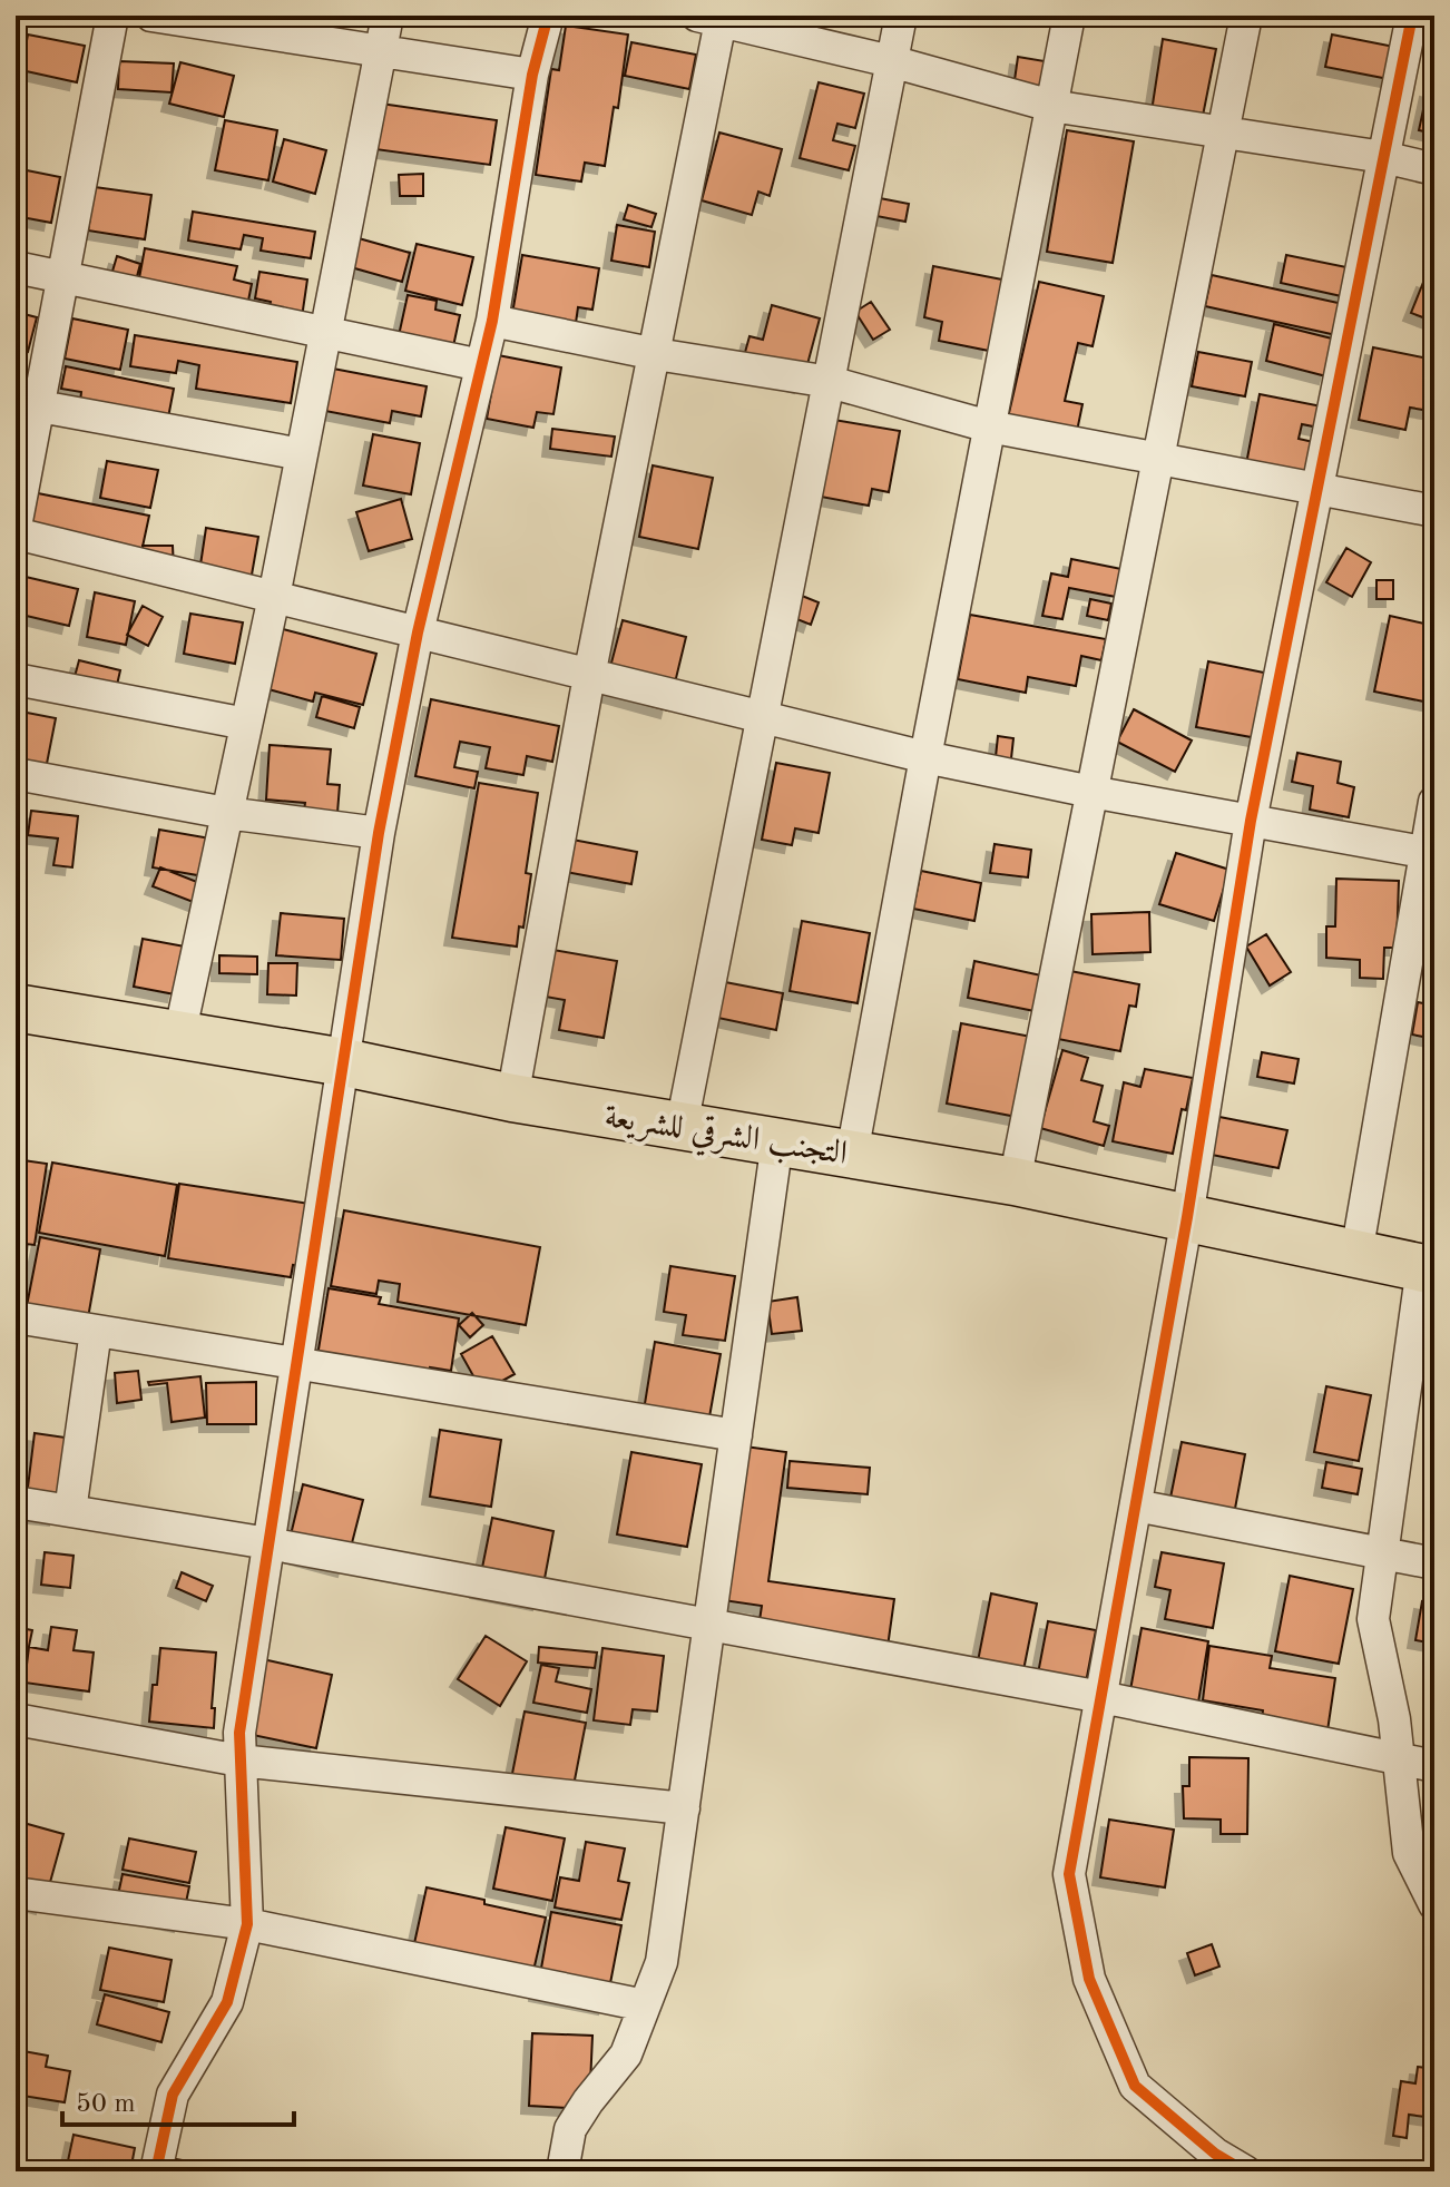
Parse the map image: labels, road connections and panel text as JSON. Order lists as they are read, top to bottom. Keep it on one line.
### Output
{"streets":{"main road":["التجنب الشرقي للشريعة"]},"scale_bar":"50 m"}
